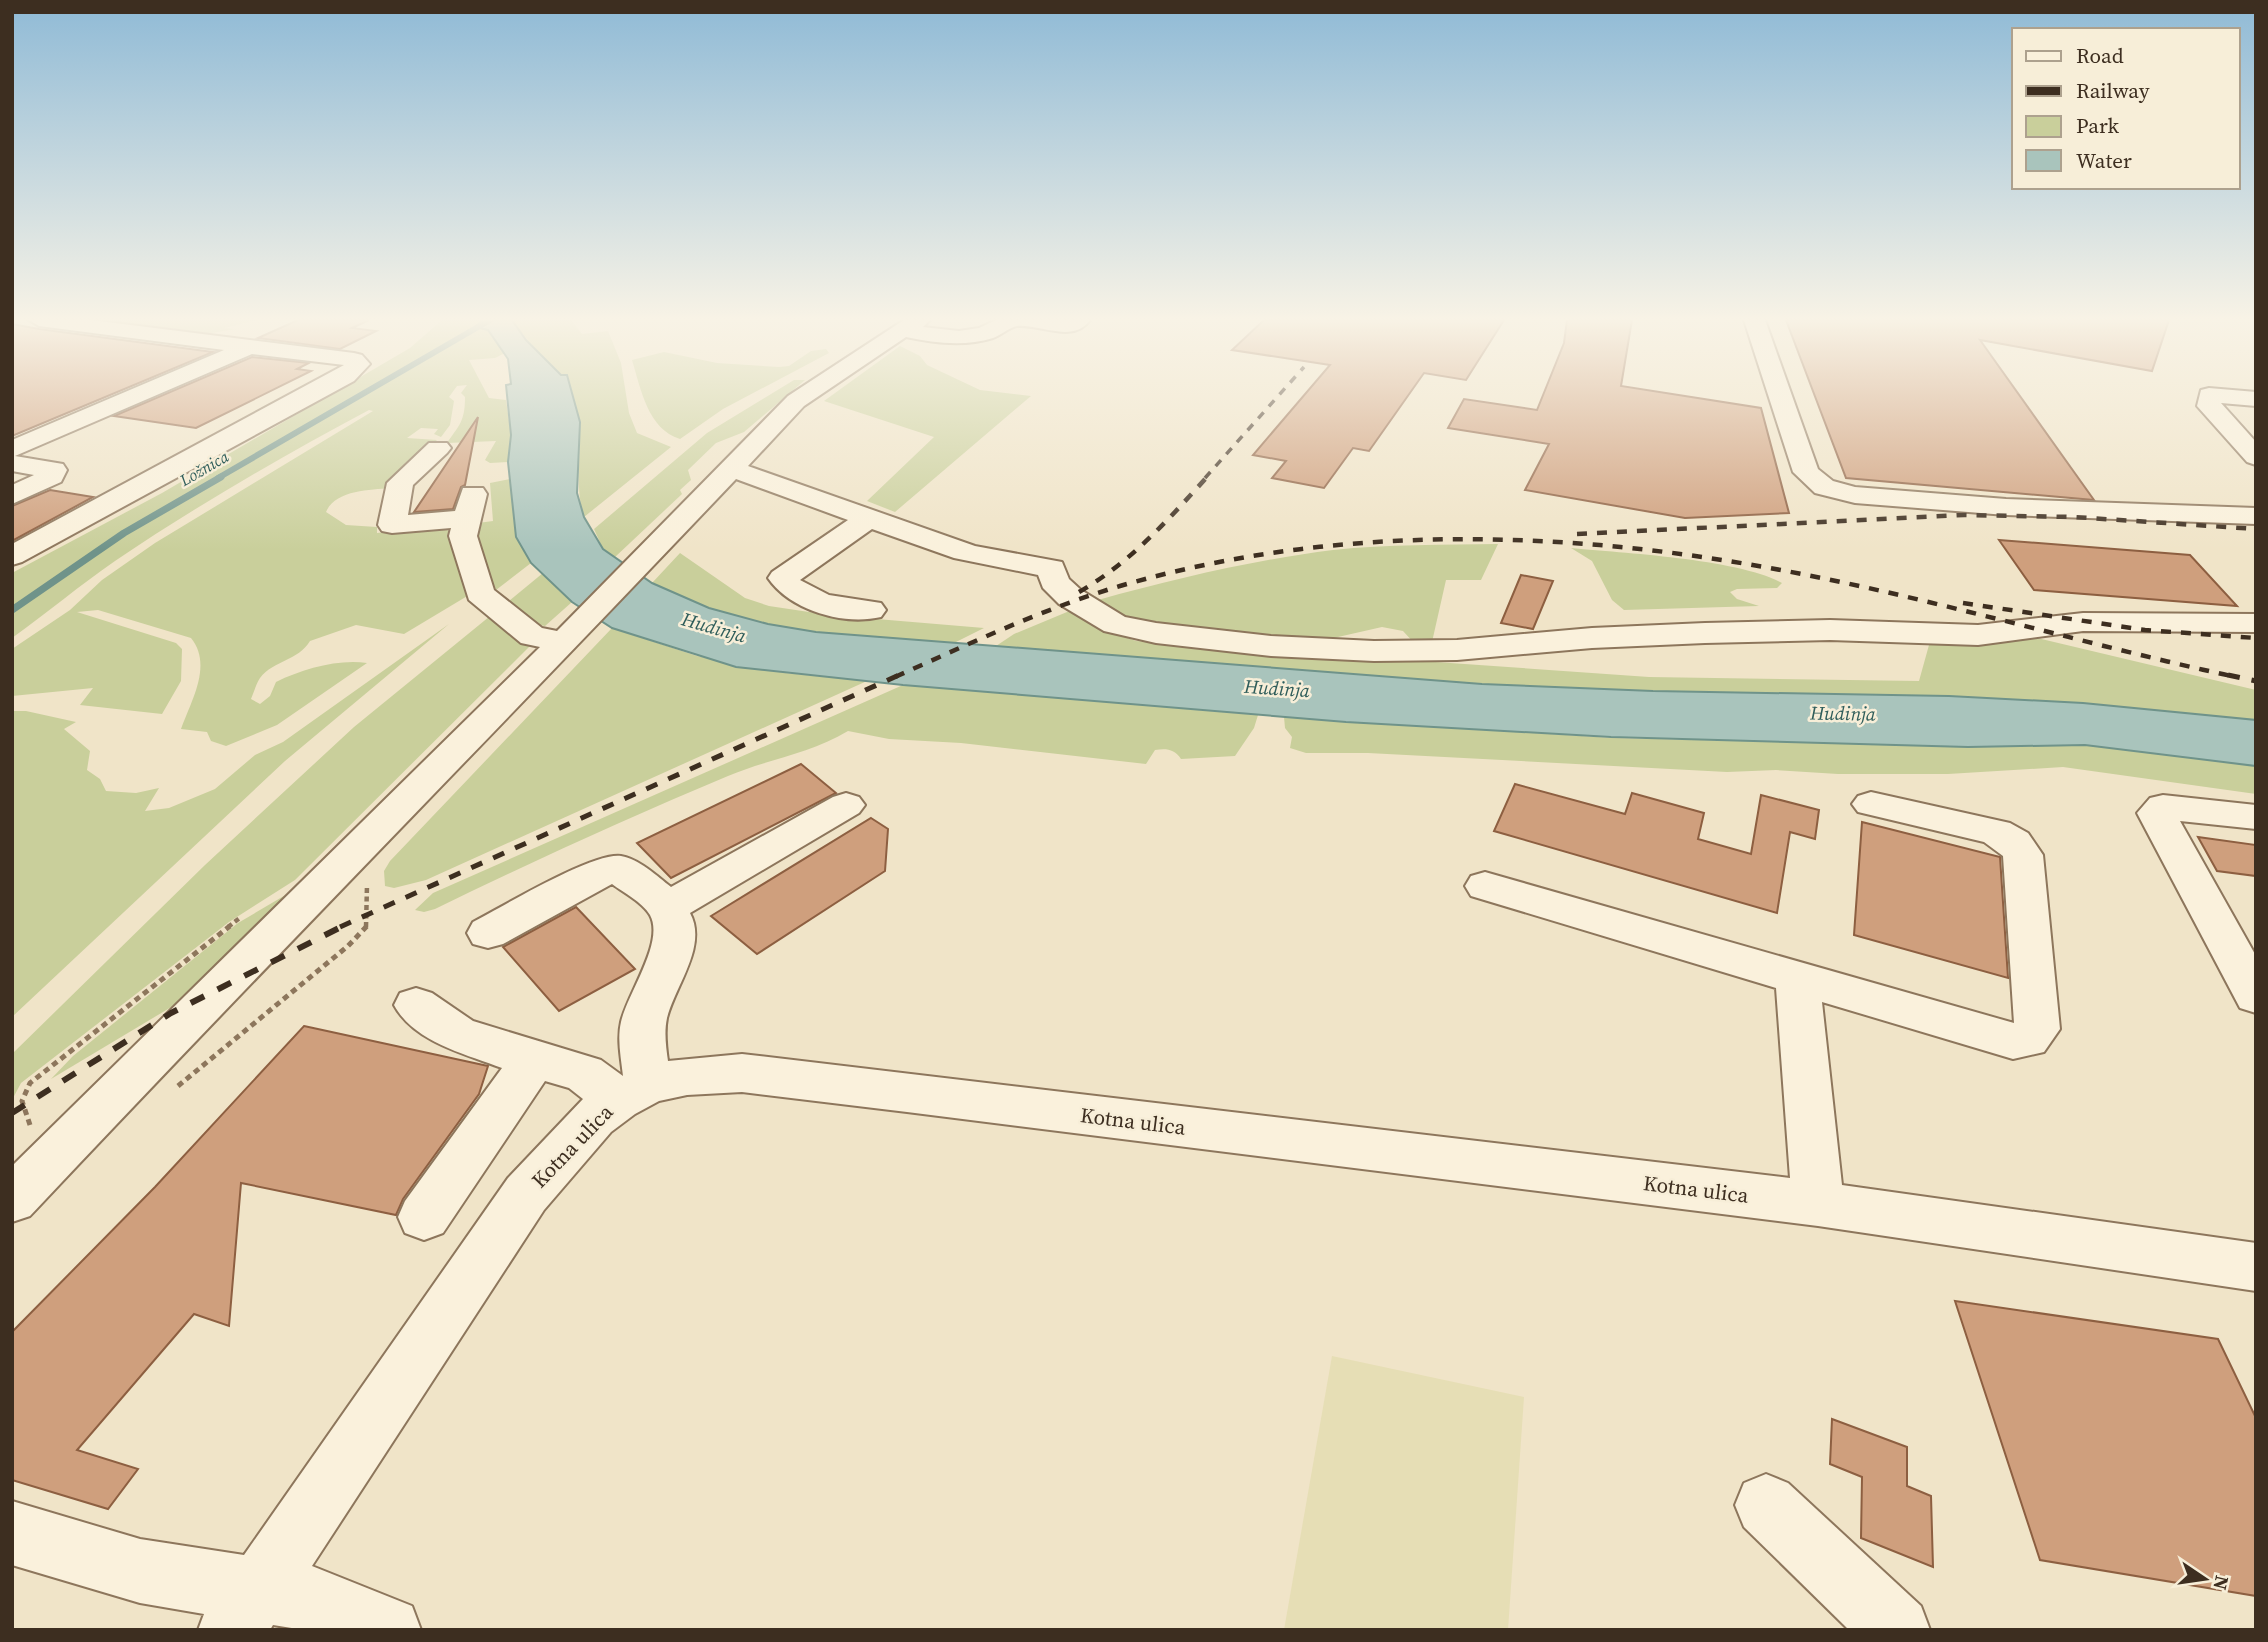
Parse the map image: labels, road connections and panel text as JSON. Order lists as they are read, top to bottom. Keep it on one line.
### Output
{"streets":{"street":["Kotna ulica"]},"water":["Ložnica","Hudinja"],"legend":["Road","Railway","Park","Water"],"north":"right"}
